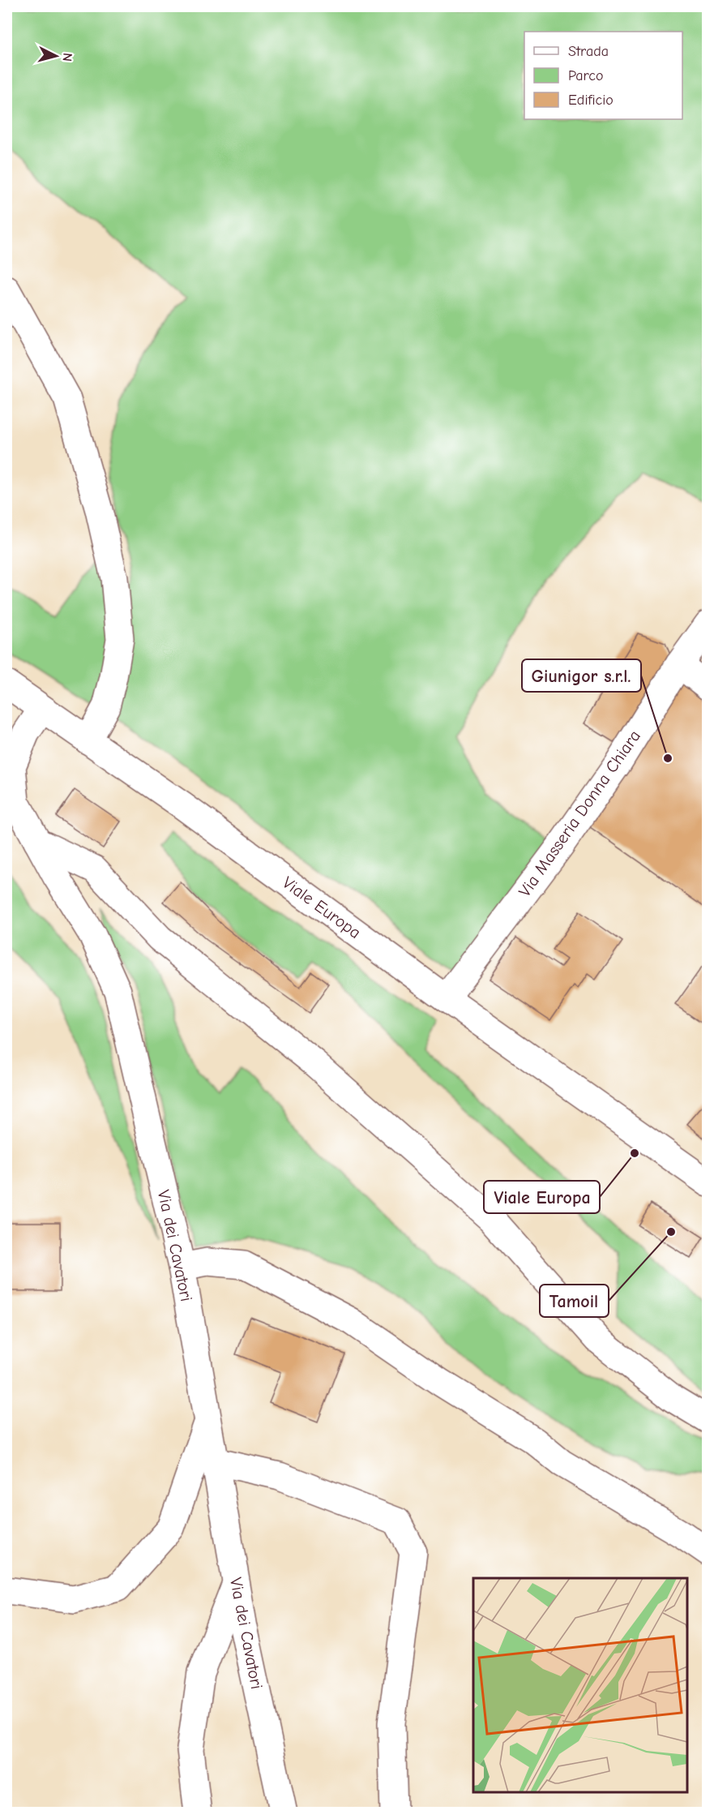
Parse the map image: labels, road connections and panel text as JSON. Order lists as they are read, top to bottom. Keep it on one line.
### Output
{"streets":{"street":["Via Masseria Donna Chiara","Viale Europa","Via dei Cavatori"]},"crossings":[["Via Masseria Donna Chiara","Viale Europa"],["Viale Europa","Via dei Cavatori"]],"places":["Giunigor s.r.l.","Viale Europa","Tamoil"],"legend":["Strada","Parco","Edificio"],"north":"right"}
